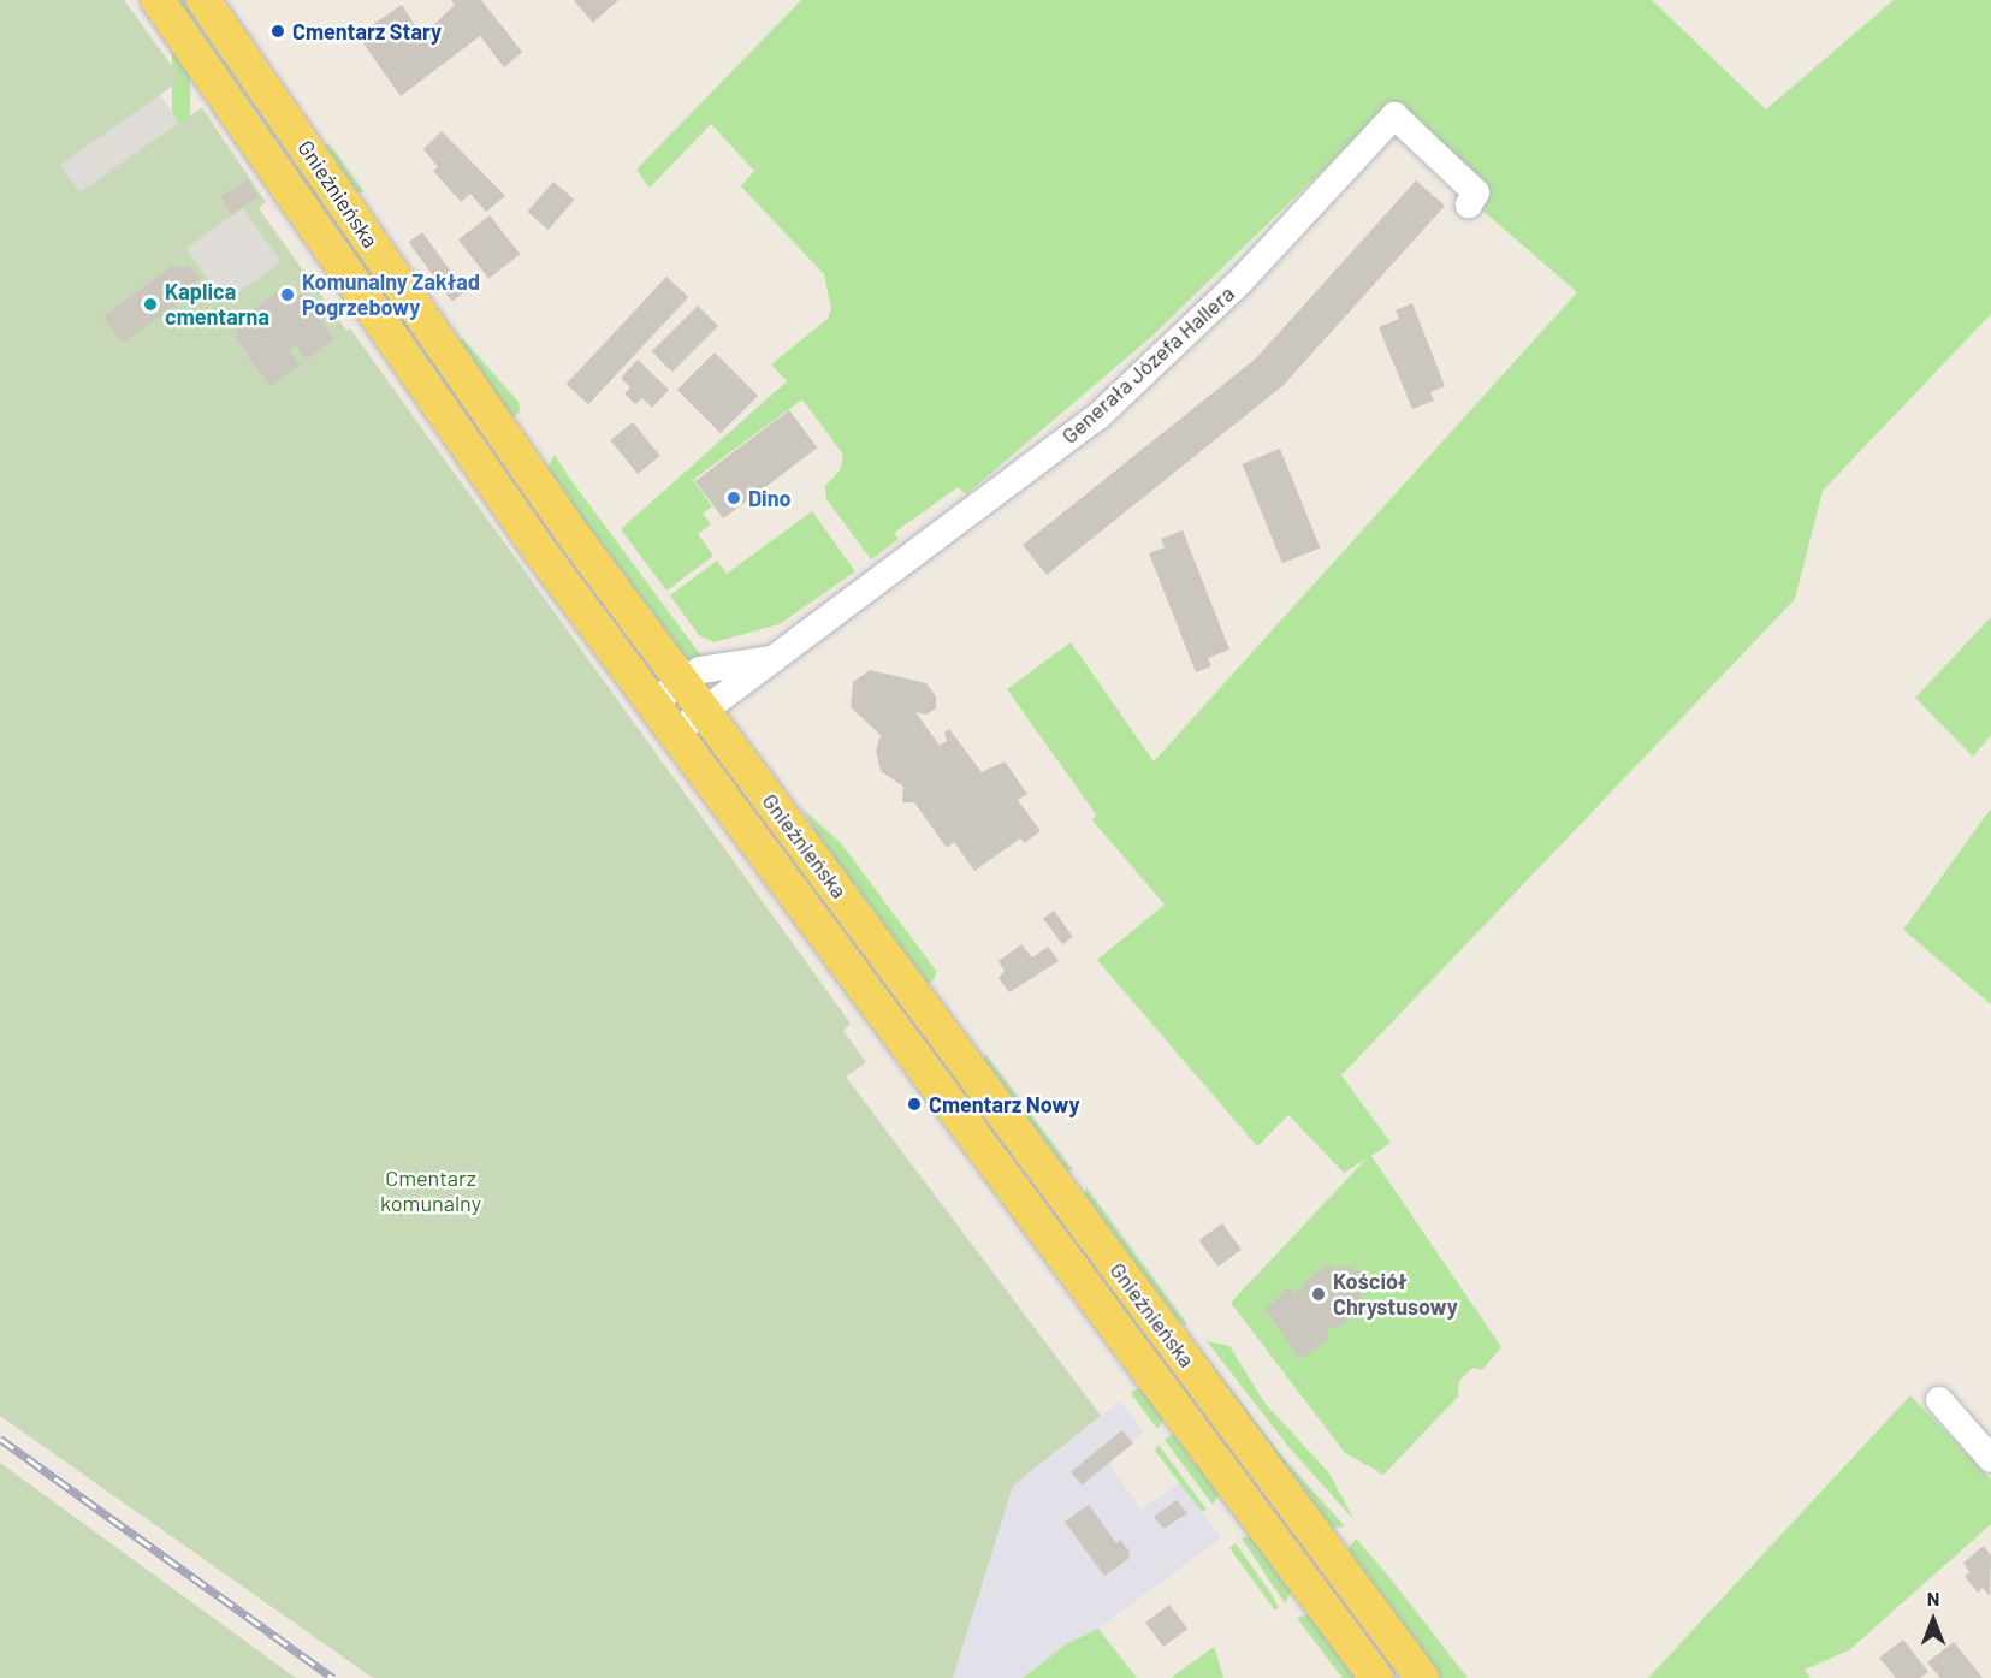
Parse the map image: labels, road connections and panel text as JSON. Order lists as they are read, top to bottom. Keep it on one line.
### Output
{"streets":{"main road":["Gnieźnieńska"],"street":["Generała Józefa Hallera"]},"crossings":[["Gnieźnieńska","Generała Józefa Hallera"]],"parks":["Cmentarz komunalny"],"places":["Cmentarz Stary","Komunalny Zakład Pogrzebowy","Kaplica cmentarna","Dino","Cmentarz Nowy","Kościół Chrystusowy"],"north":"top"}
